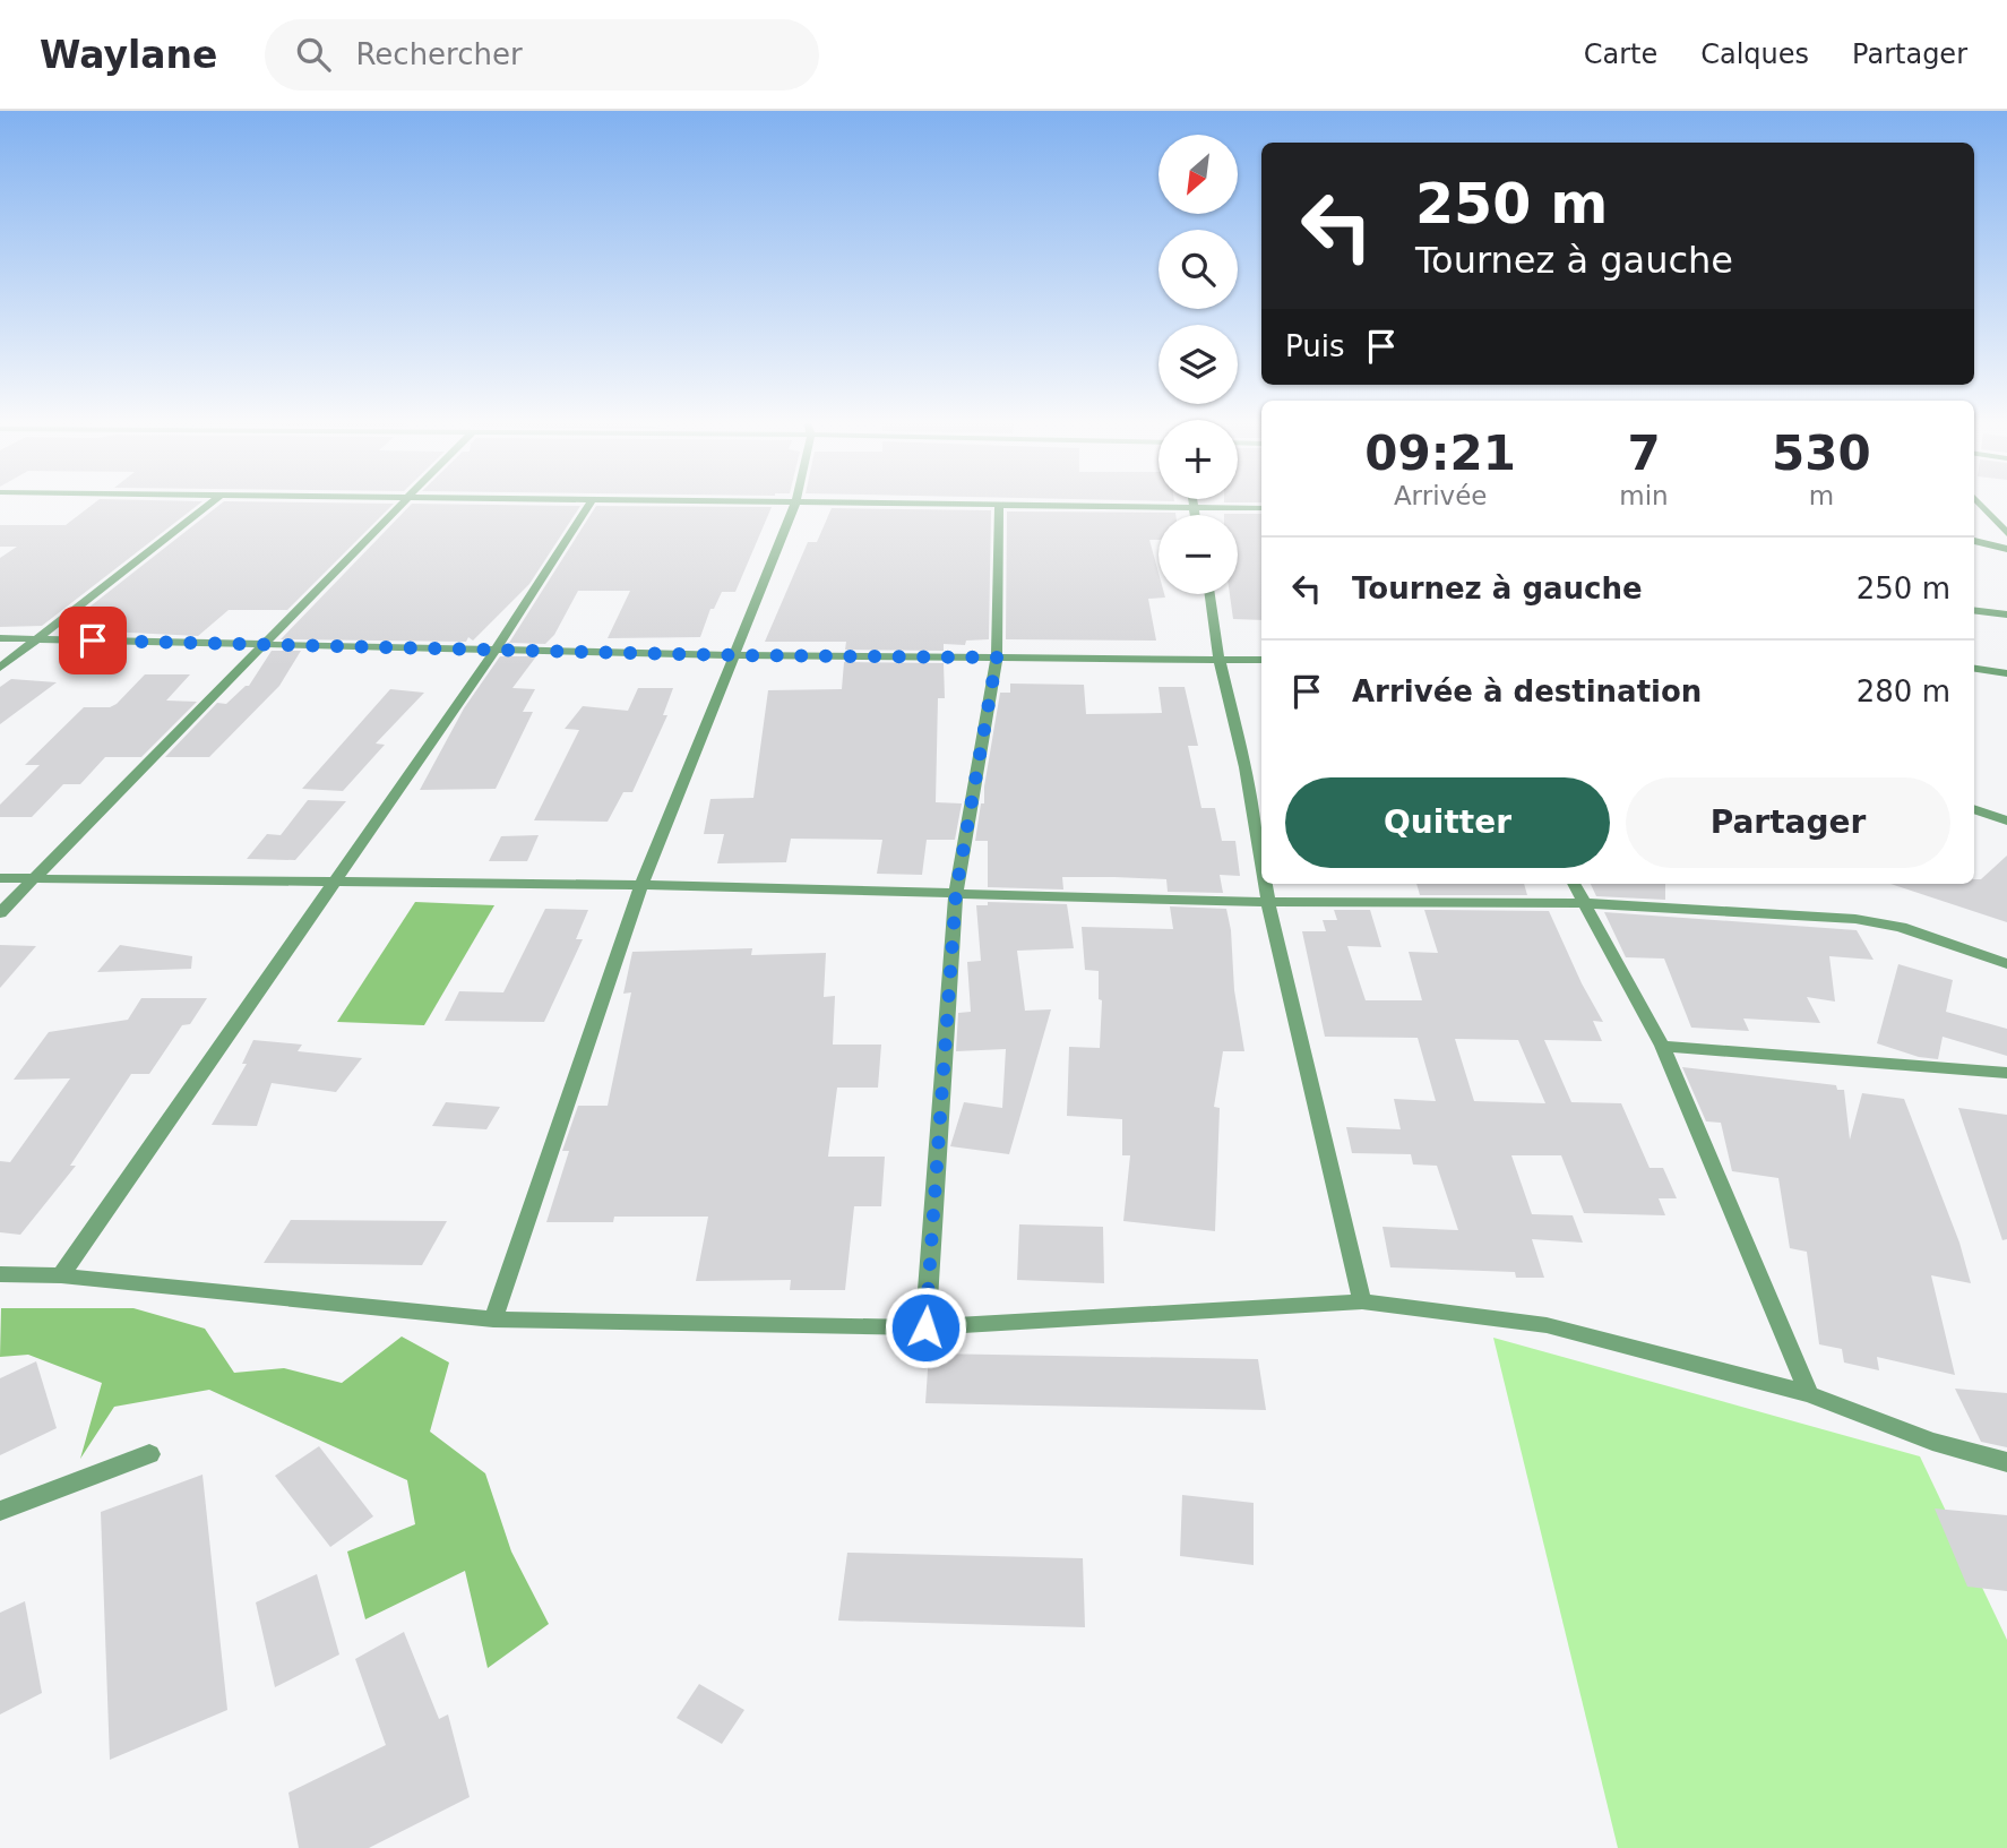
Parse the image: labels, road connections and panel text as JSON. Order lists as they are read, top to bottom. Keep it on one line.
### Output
{"north":"bottom left","page":{"header":"Waylane","search":"Rechercher","nav":["Carte","Calques","Partager"],"map_buttons":["+","−"],"turn":["250 m","Tournez à gauche"],"then":"Puis","eta":["09:21","Arrivée","7","min","530","m"],"list":[{"name":"Tournez à gauche","value":"250 m"},{"name":"Arrivée à destination","value":"280 m"}],"buttons":["Quitter","Partager"]}}
